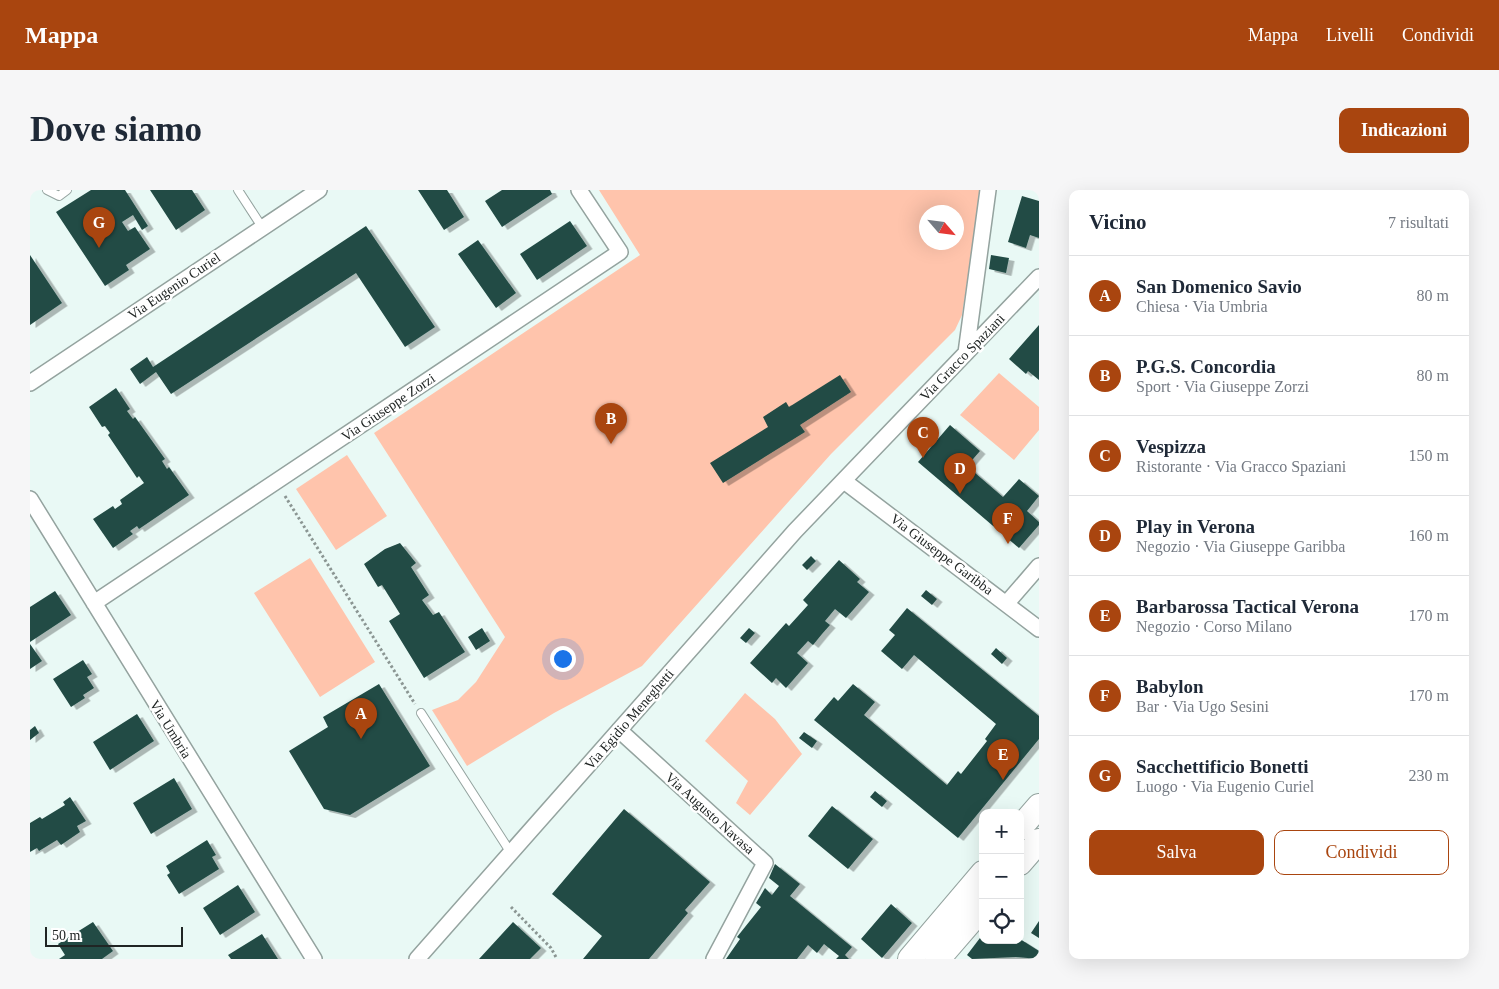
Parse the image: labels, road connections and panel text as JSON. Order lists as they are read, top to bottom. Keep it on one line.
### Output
{"streets":{"street":["Via Eugenio Curiel","Via Gracco Spaziani","Via Giuseppe Zorzi","Via Giuseppe Garibba","Via Egidio Meneghetti","Via Umbria","Via Augusto Navasa"]},"crossings":[["Via Gracco Spaziani","Via Giuseppe Garibba"],["Via Gracco Spaziani","Via Egidio Meneghetti"],["Via Giuseppe Zorzi","Via Umbria"],["Via Giuseppe Garibba","Via Egidio Meneghetti"],["Via Egidio Meneghetti","Via Augusto Navasa"]],"scale_bar":"50 m","north":"bottom right","page":{"header":"Mappa","nav":["Mappa","Livelli","Condividi"],"buttons":["Indicazioni",["Salva","Condividi"]],"title":"Dove siamo","heading":["Vicino","7 risultati"],"pins":["G","B","C","D","F","A","E"],"list":[{"mark":"A","name":"San Domenico Savio","note":"Chiesa · Via Umbria","value":"80 m"},{"mark":"B","name":"P.G.S. Concordia","note":"Sport · Via Giuseppe Zorzi","value":"80 m"},{"mark":"C","name":"Vespizza","note":"Ristorante · Via Gracco Spaziani","value":"150 m"},{"mark":"D","name":"Play in Verona","note":"Negozio · Via Giuseppe Garibba","value":"160 m"},{"mark":"E","name":"Barbarossa Tactical Verona","note":"Negozio · Corso Milano","value":"170 m"},{"mark":"F","name":"Babylon","note":"Bar · Via Ugo Sesini","value":"170 m"},{"mark":"G","name":"Sacchettificio Bonetti","note":"Luogo · Via Eugenio Curiel","value":"230 m"}],"map_buttons":["+","−"],"scale":"50 m"}}
